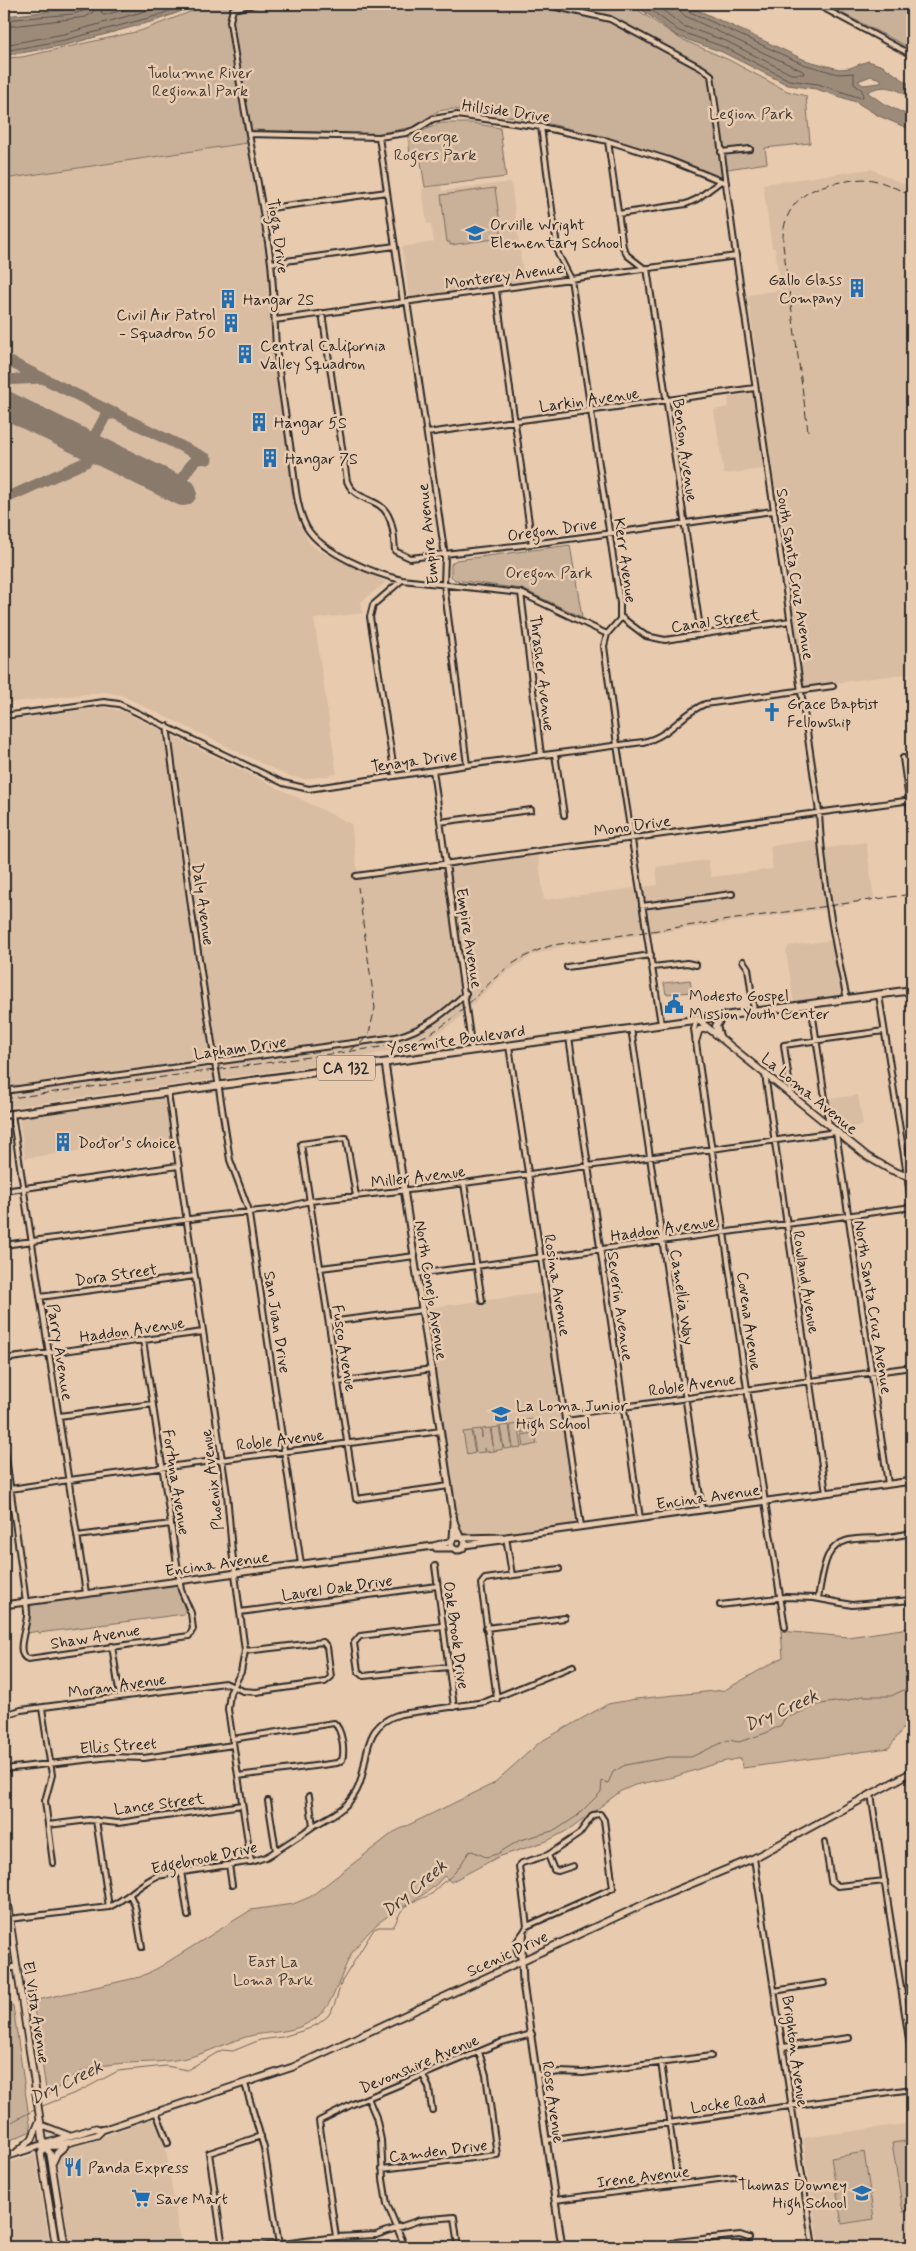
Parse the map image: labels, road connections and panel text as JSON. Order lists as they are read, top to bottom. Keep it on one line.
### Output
{"streets":{"main road":["Yosemite Boulevard","CA 132","La Loma Avenue","Scenic Drive","El Vista Avenue"],"street":["Hillside Drive","Tioga Drive","Monterey Avenue","Larkin Avenue","Benson Avenue","Oregon Drive","Empire Avenue","Kerr Avenue","South Santa Cruz Avenue","Canal Street","Thrasher Avenue","Tenaya Drive","Mono Drive","Daly Avenue","Lapham Drive","Miller Avenue","Haddon Avenue","Dora Street","Rowland Avenue","Rosina Avenue","North Conejo Avenue","Camellia Way","Severin Avenue","North Santa Cruz Avenue","Covena Avenue","San Juan Drive","Fusco Avenue","Parry Avenue","Roble Avenue","Phoenix Avenue","Fortuna Avenue","Encina Avenue","Laurel Oak Drive","Oak Brook Drive","Shaw Avenue","Moran Avenue","Ellis Street","Lance Street","Edgebrook Drive","Brighton Avenue","Devonshire Avenue","Rose Avenue","Locke Road","Camden Drive","Irene Avenue"]},"crossings":[["Hillside Drive","Tioga Drive"],["Hillside Drive","Empire Avenue"],["Hillside Drive","Kerr Avenue"],["Hillside Drive","South Santa Cruz Avenue"],["Tioga Drive","Monterey Avenue"],["Tioga Drive","Empire Avenue"],["Tioga Drive","Kerr Avenue"],["Tioga Drive","Thrasher Avenue"],["Monterey Avenue","Benson Avenue"],["Monterey Avenue","Oregon Drive"],["Monterey Avenue","Empire Avenue"],["Monterey Avenue","Kerr Avenue"],["Monterey Avenue","South Santa Cruz Avenue"],["Larkin Avenue","Benson Avenue"],["Larkin Avenue","Empire Avenue"],["Larkin Avenue","Kerr Avenue"],["Larkin Avenue","South Santa Cruz Avenue"],["Benson Avenue","Oregon Drive"],["Benson Avenue","Canal Street"],["Oregon Drive","Empire Avenue"],["Oregon Drive","Kerr Avenue"],["Oregon Drive","South Santa Cruz Avenue"],["Empire Avenue","Tenaya Drive"],["Empire Avenue","Mono Drive"],["Empire Avenue","Yosemite Boulevard"],["Empire Avenue","Lapham Drive"],["Kerr Avenue","Canal Street"],["South Santa Cruz Avenue","Canal Street"],["South Santa Cruz Avenue","Tenaya Drive"],["South Santa Cruz Avenue","Mono Drive"],["South Santa Cruz Avenue","Yosemite Boulevard"],["Thrasher Avenue","Tenaya Drive"],["Tenaya Drive","Daly Avenue"],["Daly Avenue","Yosemite Boulevard"],["Daly Avenue","Lapham Drive"],["Daly Avenue","San Juan Drive"],["Yosemite Boulevard","La Loma Avenue"],["Yosemite Boulevard","Rosina Avenue"],["Yosemite Boulevard","North Conejo Avenue"],["Yosemite Boulevard","Camellia Way"],["Yosemite Boulevard","Severin Avenue"],["Yosemite Boulevard","Covena Avenue"],["Yosemite Boulevard","San Juan Drive"],["Yosemite Boulevard","Parry Avenue"],["Yosemite Boulevard","Phoenix Avenue"],["La Loma Avenue","Miller Avenue"],["La Loma Avenue","Rowland Avenue"],["La Loma Avenue","North Santa Cruz Avenue"],["La Loma Avenue","Covena Avenue"],["Miller Avenue","Rowland Avenue"],["Miller Avenue","Rosina Avenue"],["Miller Avenue","North Conejo Avenue"],["Miller Avenue","Camellia Way"],["Miller Avenue","Severin Avenue"],["Miller Avenue","North Santa Cruz Avenue"],["Miller Avenue","Covena Avenue"],["Miller Avenue","San Juan Drive"],["Miller Avenue","Fusco Avenue"],["Miller Avenue","Parry Avenue"],["Miller Avenue","Phoenix Avenue"],["Haddon Avenue","Rowland Avenue"],["Haddon Avenue","Rosina Avenue"],["Haddon Avenue","North Conejo Avenue"],["Haddon Avenue","Camellia Way"],["Haddon Avenue","Severin Avenue"],["Haddon Avenue","North Santa Cruz Avenue"],["Haddon Avenue","Covena Avenue"],["Haddon Avenue","Parry Avenue"],["Haddon Avenue","Phoenix Avenue"],["Haddon Avenue","Fortuna Avenue"],["Dora Street","Parry Avenue"],["Dora Street","Phoenix Avenue"],["Rowland Avenue","Roble Avenue"],["Rowland Avenue","Encina Avenue"],["Rosina Avenue","Roble Avenue"],["Rosina Avenue","Encina Avenue"],["North Conejo Avenue","Fusco Avenue"],["North Conejo Avenue","Roble Avenue"],["North Conejo Avenue","Encina Avenue"],["Camellia Way","Roble Avenue"],["Camellia Way","Encina Avenue"],["Severin Avenue","Roble Avenue"],["Severin Avenue","Encina Avenue"],["North Santa Cruz Avenue","Roble Avenue"],["North Santa Cruz Avenue","Encina Avenue"],["Covena Avenue","Roble Avenue"],["Covena Avenue","Encina Avenue"],["San Juan Drive","Roble Avenue"],["San Juan Drive","Encina Avenue"],["Fusco Avenue","Roble Avenue"],["Parry Avenue","Roble Avenue"],["Parry Avenue","Encina Avenue"],["Roble Avenue","Phoenix Avenue"],["Roble Avenue","Fortuna Avenue"],["Phoenix Avenue","Encina Avenue"],["Phoenix Avenue","Laurel Oak Drive"],["Phoenix Avenue","Moran Avenue"],["Phoenix Avenue","Ellis Street"],["Phoenix Avenue","Lance Street"],["Phoenix Avenue","Edgebrook Drive"],["Fortuna Avenue","Encina Avenue"],["Fortuna Avenue","Shaw Avenue"],["Encina Avenue","Shaw Avenue"],["Laurel Oak Drive","Oak Brook Drive"],["Oak Brook Drive","Edgebrook Drive"],["Edgebrook Drive","El Vista Avenue"],["Scenic Drive","El Vista Avenue"],["Scenic Drive","Brighton Avenue"],["Scenic Drive","Rose Avenue"],["Brighton Avenue","Locke Road"],["Devonshire Avenue","Rose Avenue"],["Devonshire Avenue","Camden Drive"],["Rose Avenue","Locke Road"],["Rose Avenue","Irene Avenue"]],"water":["Dry Creek"],"parks":["Tuolumne River Regional Park","Legion Park","George Rogers Park","Oregon Park","East La Loma Park"],"places":{"school or university":["Orville Wright Elementary School","La Loma Junior High School","Thomas Downey High School"],"building":["Gallo Glass Company","Hangar 2S","Civil Air Patrol - Squadron 50","Central California Valley Squadron","Hangar 5S","Hangar 7S","Doctor's choice"],"church":["Grace Baptist Fellowship"],"public building":["Modesto Gospel Mission Youth Center"],"restaurant":["Panda Express"],"supermarket":["Save Mart"]}}
